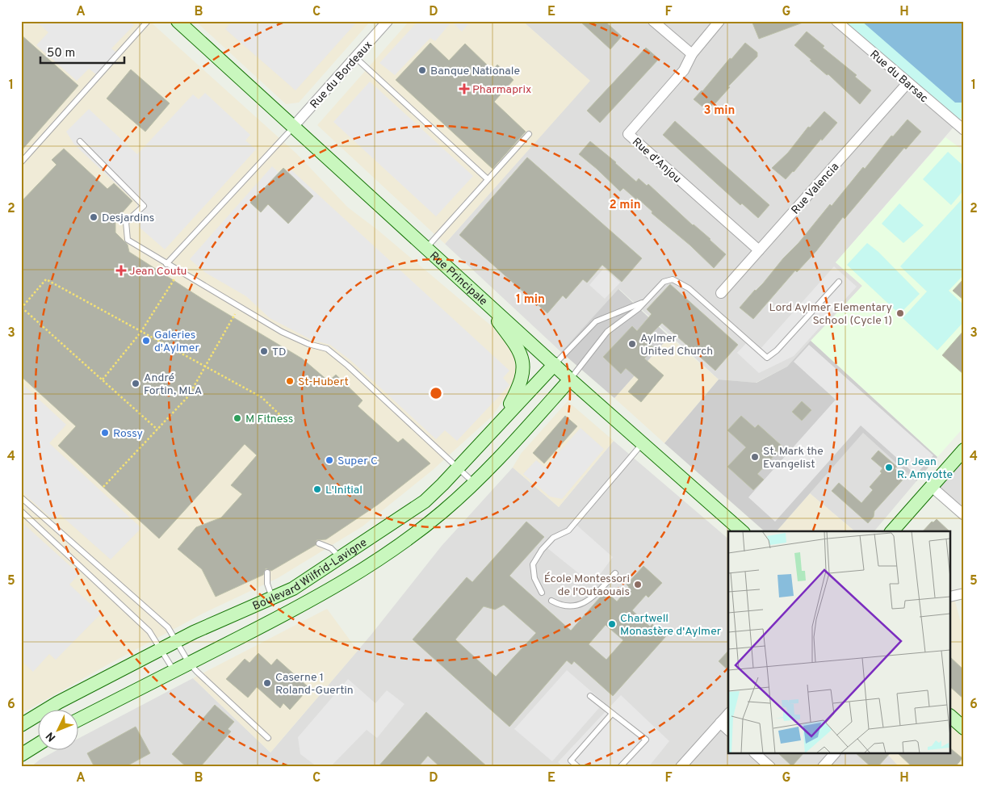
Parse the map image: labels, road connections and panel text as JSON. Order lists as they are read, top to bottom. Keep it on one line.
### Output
{"streets":{"main road":["Rue Principale","Boulevard Wilfrid-Lavigne"],"street":["Rue du Bordeaux","Rue du Barsac","Rue d'Anjou","Rue Valencia"]},"crossings":[["Rue du Bordeaux","Rue Principale"],["Rue du Barsac","Rue Valencia"],["Rue d'Anjou","Rue Valencia"],["Rue Principale","Boulevard Wilfrid-Lavigne"]],"places":{"other":["Banque Nationale","Desjardins","Lord Aylmer Elementary School (Cycle 1)","Galeries d'Aylmer","Aylmer United Church","TD","St-Hubert","André Fortin, MLA","M Fitness","Rossy","St. Mark the Evangelist","Super C","Dr Jean R. Amyotte","L'Initial","École Montessori de l'Outaouais","Chartwell Monastère d'Aylmer","Caserne 1 Roland-Guertin"],"health":["Pharmaprix","Jean Coutu"]},"scale_bar":"50 m","north":"bottom left","grid":{"columns":["A","B","C","D","E","F","G","H"],"rows":["1","2","3","4","5","6"]},"rings":["3 min","2 min","1 min"]}
